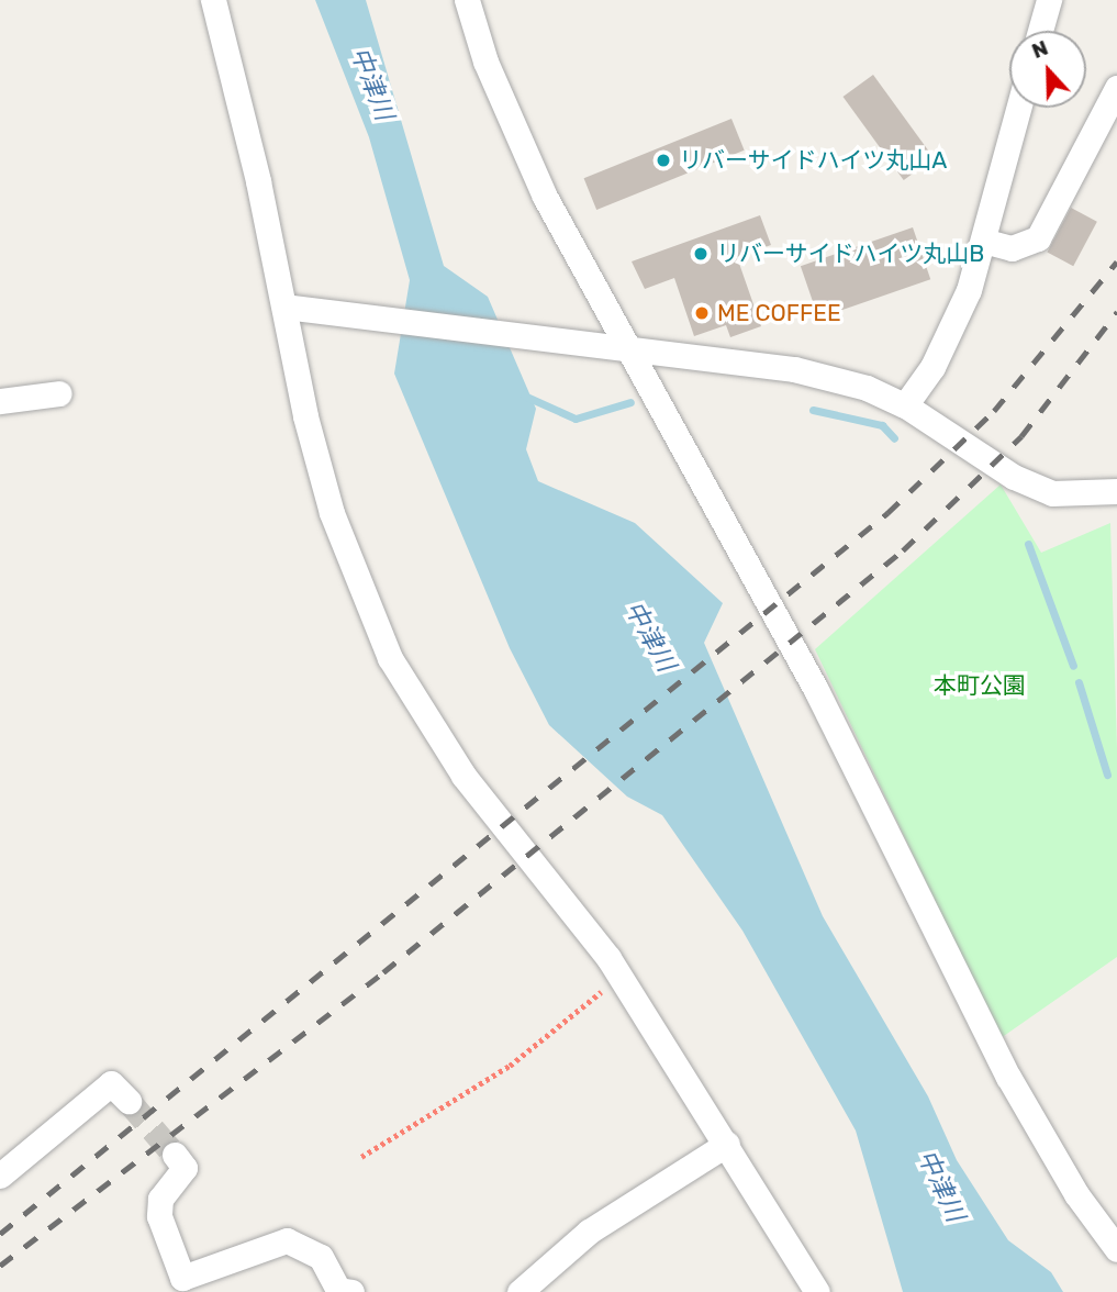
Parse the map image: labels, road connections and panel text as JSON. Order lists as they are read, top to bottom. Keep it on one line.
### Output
{"water":["中津川"],"parks":["本町公園"],"places":["リバーサイドハイツ丸山A","リバーサイドハイツ丸山B","ME COFFEE"],"north":"top"}
